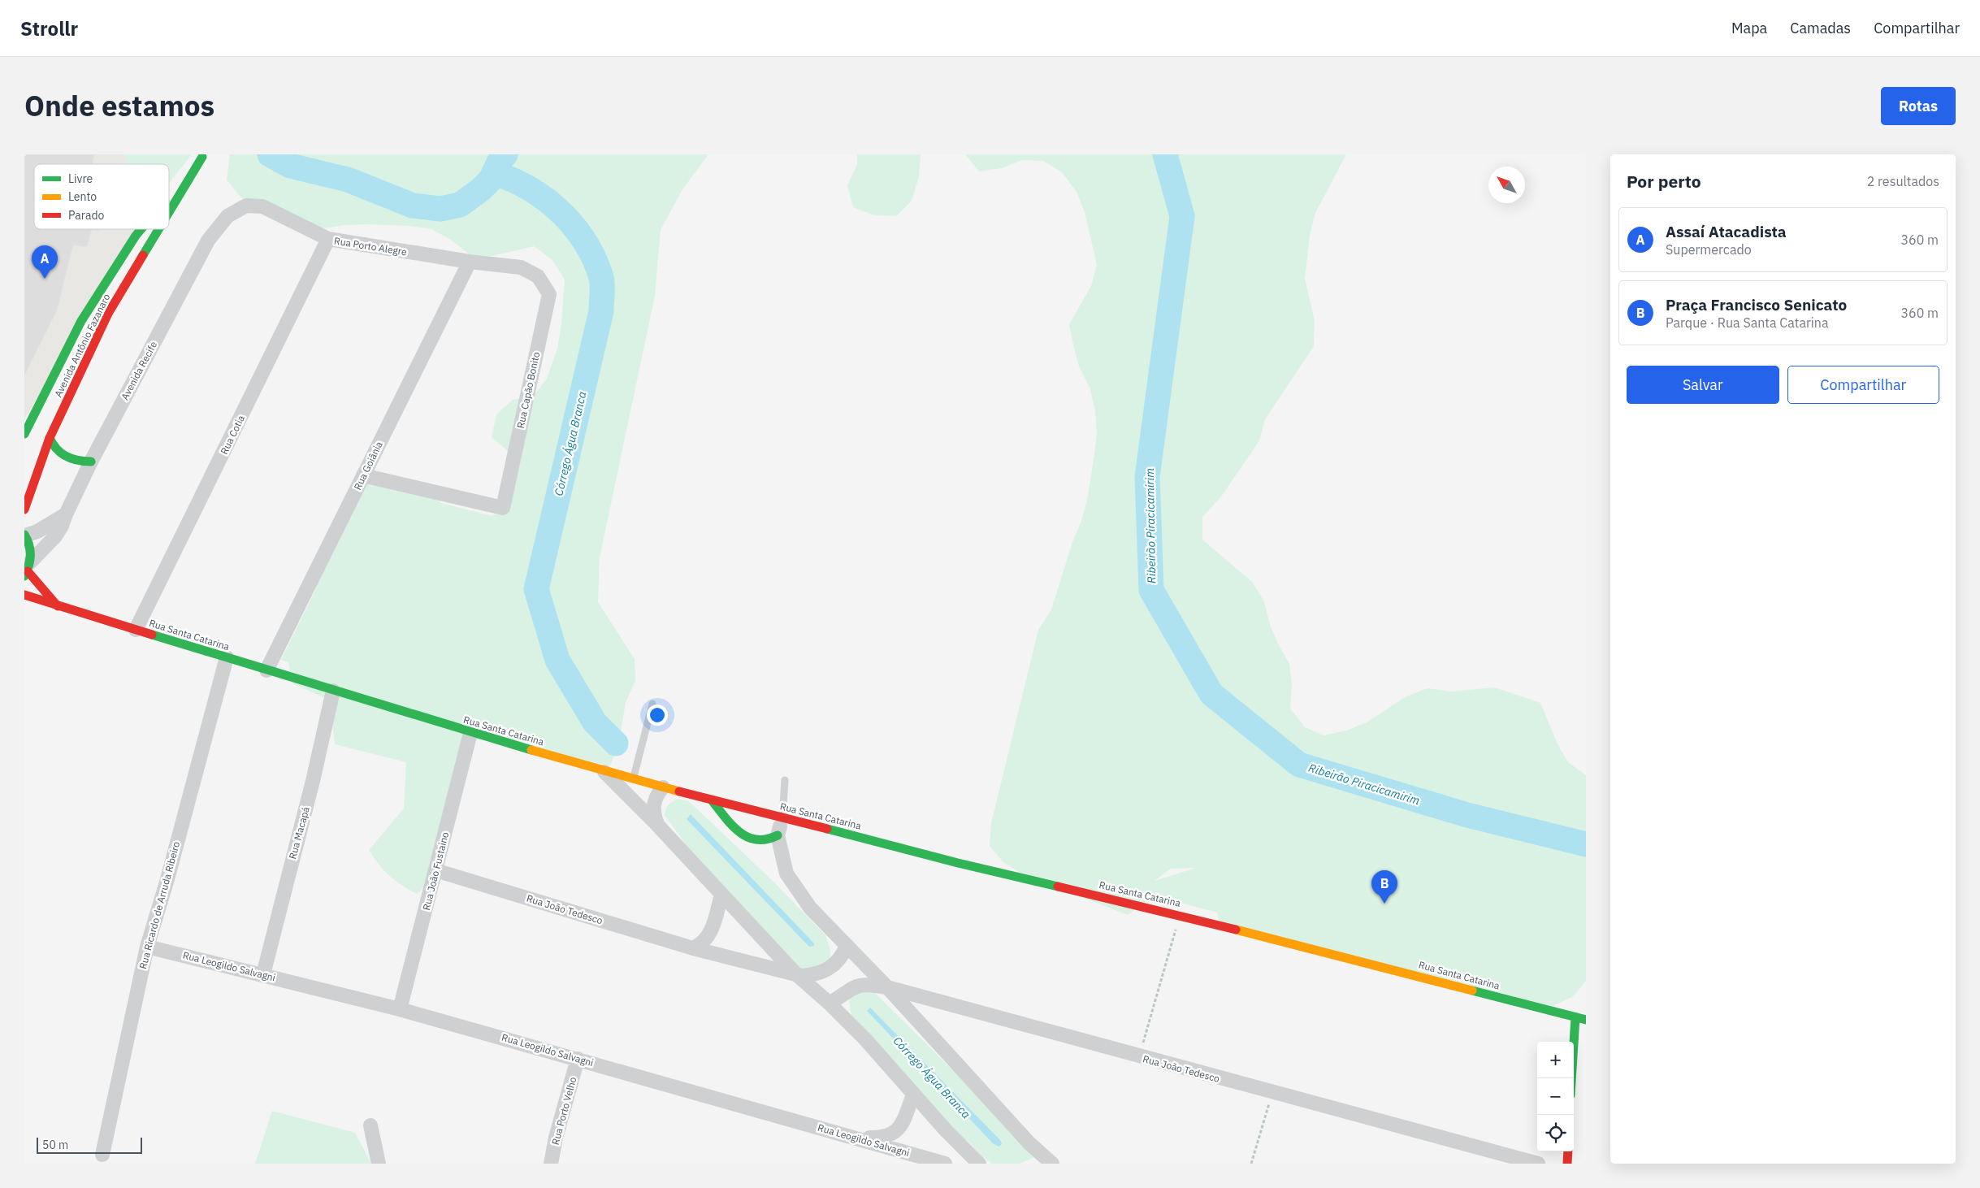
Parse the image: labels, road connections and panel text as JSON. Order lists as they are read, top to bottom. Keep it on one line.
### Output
{"streets":{"street":["Rua Porto Alegre","Avenida Antônio Fazanaro","Avenida Recife","Rua Capão Bonito","Rua Cotia","Rua Goiânia","Rua Santa Catarina","Rua Macapá","Rua João Fustaino","Rua Ricardo de Arruda Ribeiro","Rua João Tedesco","Rua Leogildo Salvagni","Rua Porto Velho"]},"crossings":[["Rua Porto Alegre","Avenida Recife"],["Rua Porto Alegre","Rua Capão Bonito"],["Rua Porto Alegre","Rua Cotia"],["Rua Porto Alegre","Rua Goiânia"],["Rua Capão Bonito","Rua Goiânia"],["Rua Cotia","Rua Santa Catarina"],["Rua Goiânia","Rua Santa Catarina"],["Rua Santa Catarina","Rua Macapá"],["Rua Santa Catarina","Rua João Fustaino"],["Rua Santa Catarina","Rua Ricardo de Arruda Ribeiro"],["Rua Macapá","Rua Leogildo Salvagni"],["Rua João Fustaino","Rua João Tedesco"],["Rua João Fustaino","Rua Leogildo Salvagni"],["Rua Ricardo de Arruda Ribeiro","Rua Leogildo Salvagni"],["Rua Leogildo Salvagni","Rua Porto Velho"]],"water":["Córrego Água Branca","Ribeirão Piracicamirim"],"legend":["Livre","Lento","Parado"],"scale_bar":"50 m","north":"top left","page":{"header":"Strollr","nav":["Mapa","Camadas","Compartilhar"],"title":"Onde estamos","buttons":["Rotas",["Salvar","Compartilhar"]],"heading":["Por perto","2 resultados"],"list":[{"mark":"A","name":"Assaí Atacadista","note":"Supermercado","value":"360 m"},{"mark":"B","name":"Praça Francisco Senicato","note":"Parque · Rua Santa Catarina","value":"360 m"}],"pins":["A","B"],"map_buttons":["+","−"],"scale":"50 m"}}
